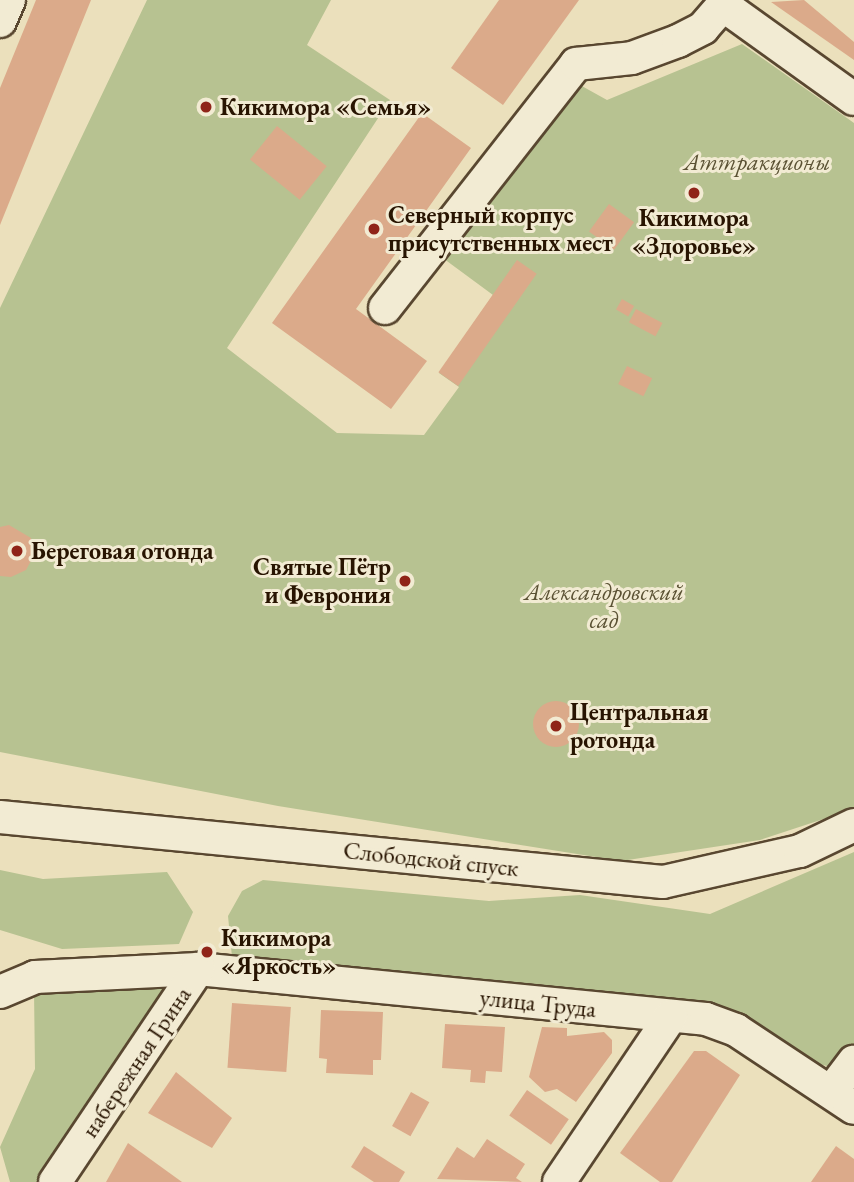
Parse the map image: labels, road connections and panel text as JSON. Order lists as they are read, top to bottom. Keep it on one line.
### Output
{"streets":{"street":["Слободской спуск","улица Труда","набережная Грина"]},"crossings":[["улица Труда","набережная Грина"]],"parks":["Аттракционы","Александровский сад"],"places":["Кикимора «Семья»","Кикимора «Здоровье»","Северный корпус присутственных мест","Береговая отонда","Святые Пётр и Феврония","Центральная ротонда","Кикимора «Яркость»"]}
